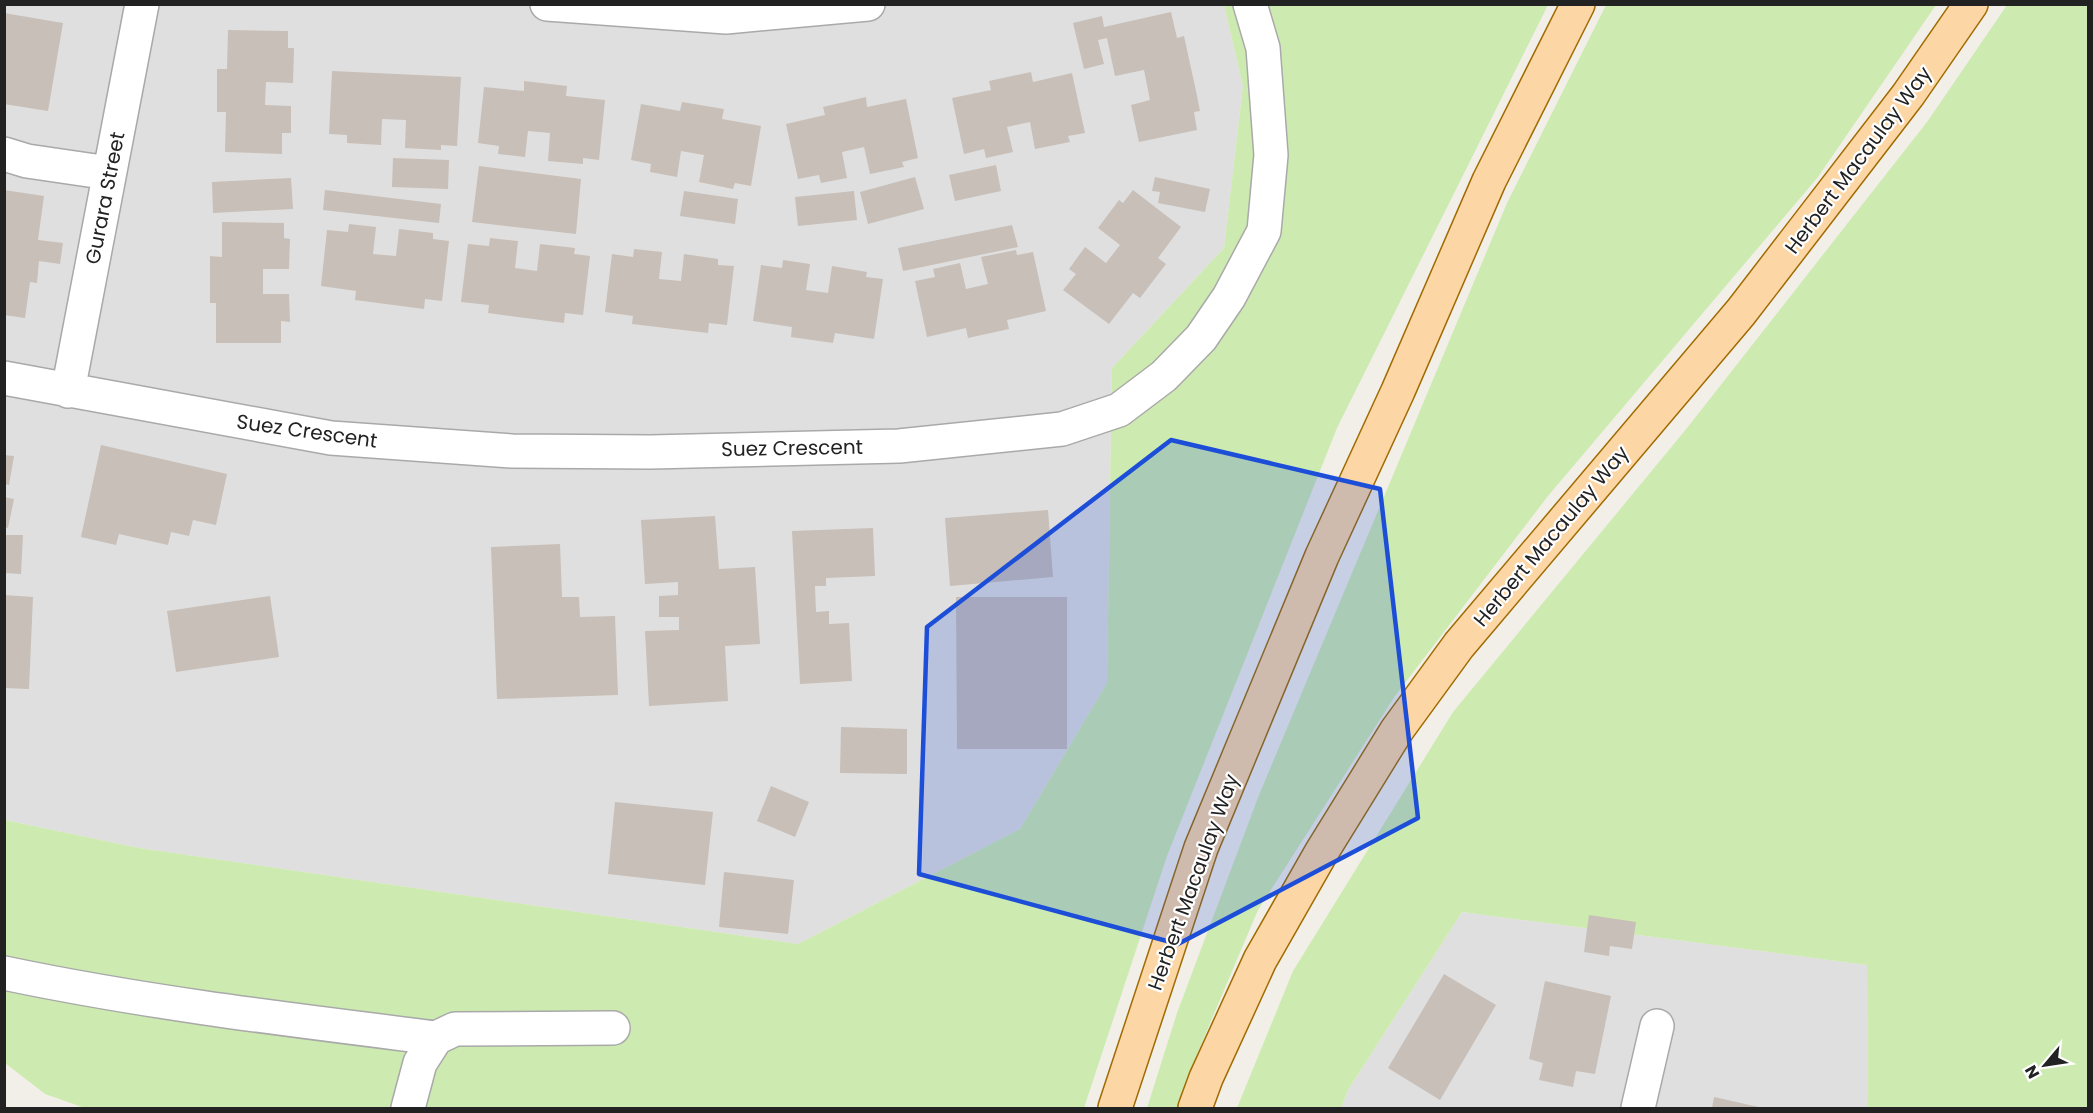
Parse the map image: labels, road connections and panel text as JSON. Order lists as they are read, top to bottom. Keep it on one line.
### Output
{"streets":{"main road":["Herbert Macaulay Way"],"street":["Gurara Street","Suez Crescent"]},"crossings":[["Gurara Street","Suez Crescent"]],"north":"bottom left"}
